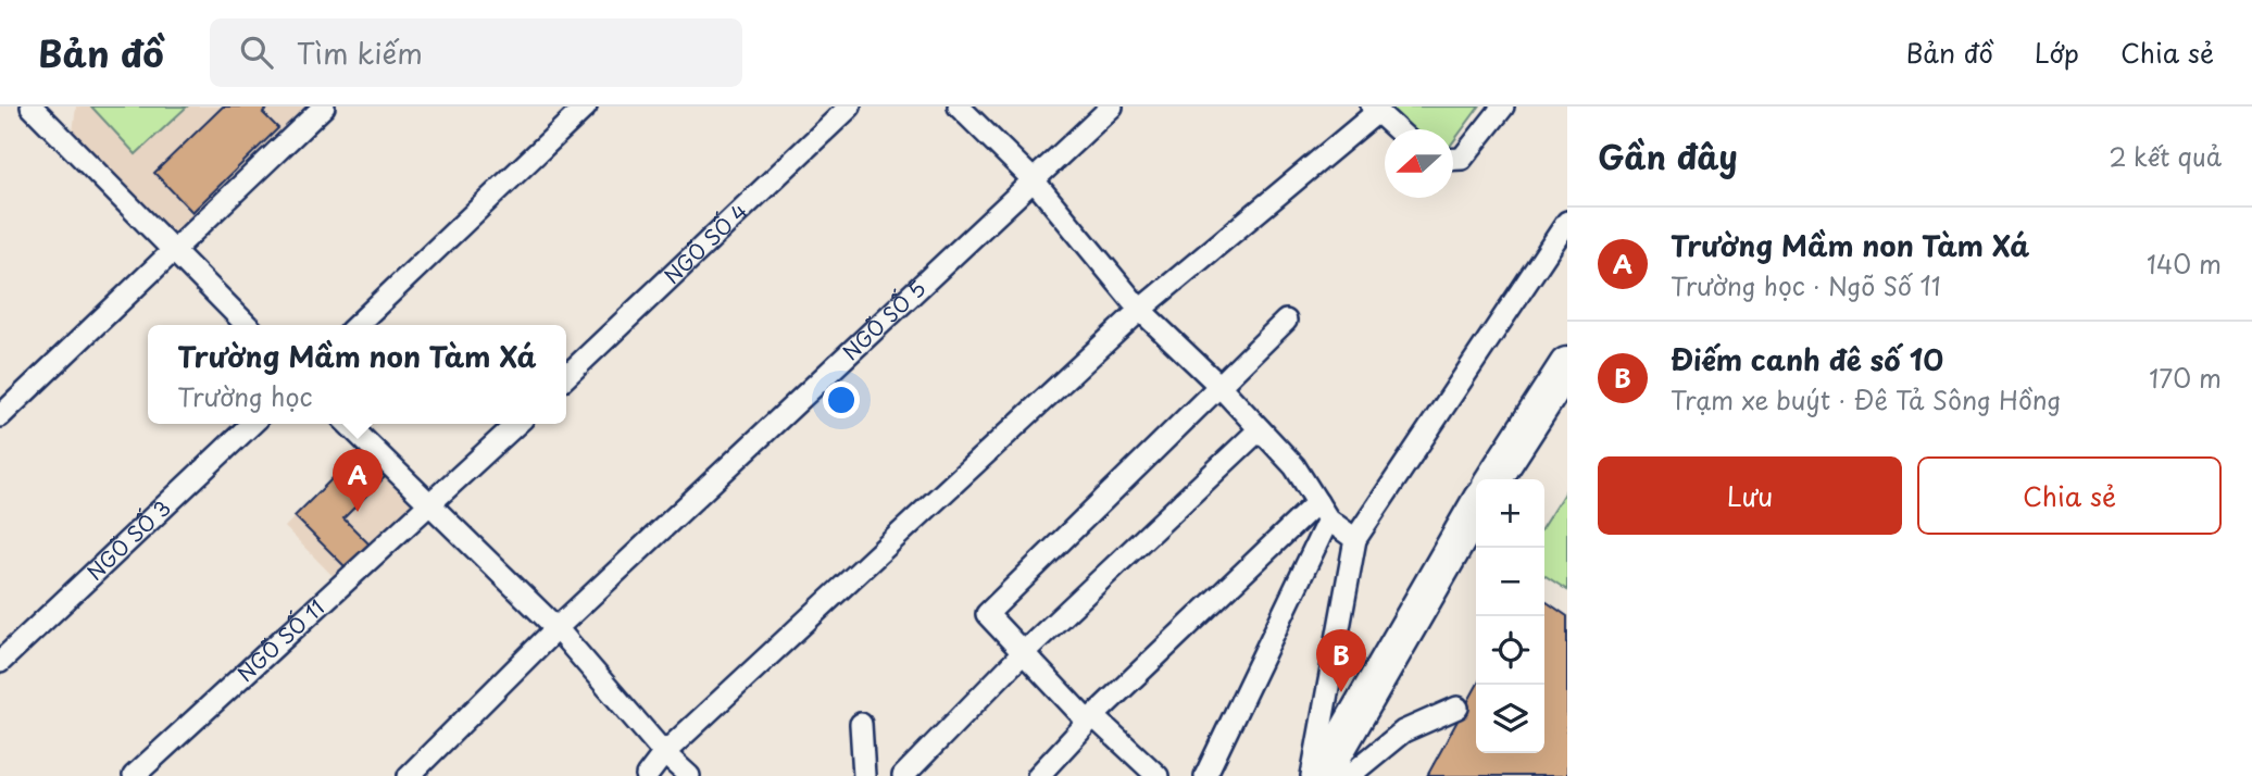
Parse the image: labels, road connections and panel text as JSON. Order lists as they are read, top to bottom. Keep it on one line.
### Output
{"streets":{"street":["NGÕ SỐ 4","NGÕ SỐ 5","NGÕ SỐ 3","NGÕ SỐ 11"]},"north":"left","page":{"header":"Bản đồ","search":"Tìm kiếm","nav":["Bản đồ","Lớp","Chia sẻ"],"heading":["Gần đây","2 kết quả"],"list":[{"mark":"A","name":"Trường Mầm non Tàm Xá","note":"Trường học · Ngõ Số 11","value":"140 m"},{"mark":"B","name":"Điếm canh đê số 10","note":"Trạm xe buýt · Đê Tả Sông Hồng","value":"170 m"}],"popup":["Trường Mầm non Tàm Xá","Trường học"],"buttons":["Lưu","Chia sẻ"],"pins":["A","B"],"map_buttons":["+","−"]}}
